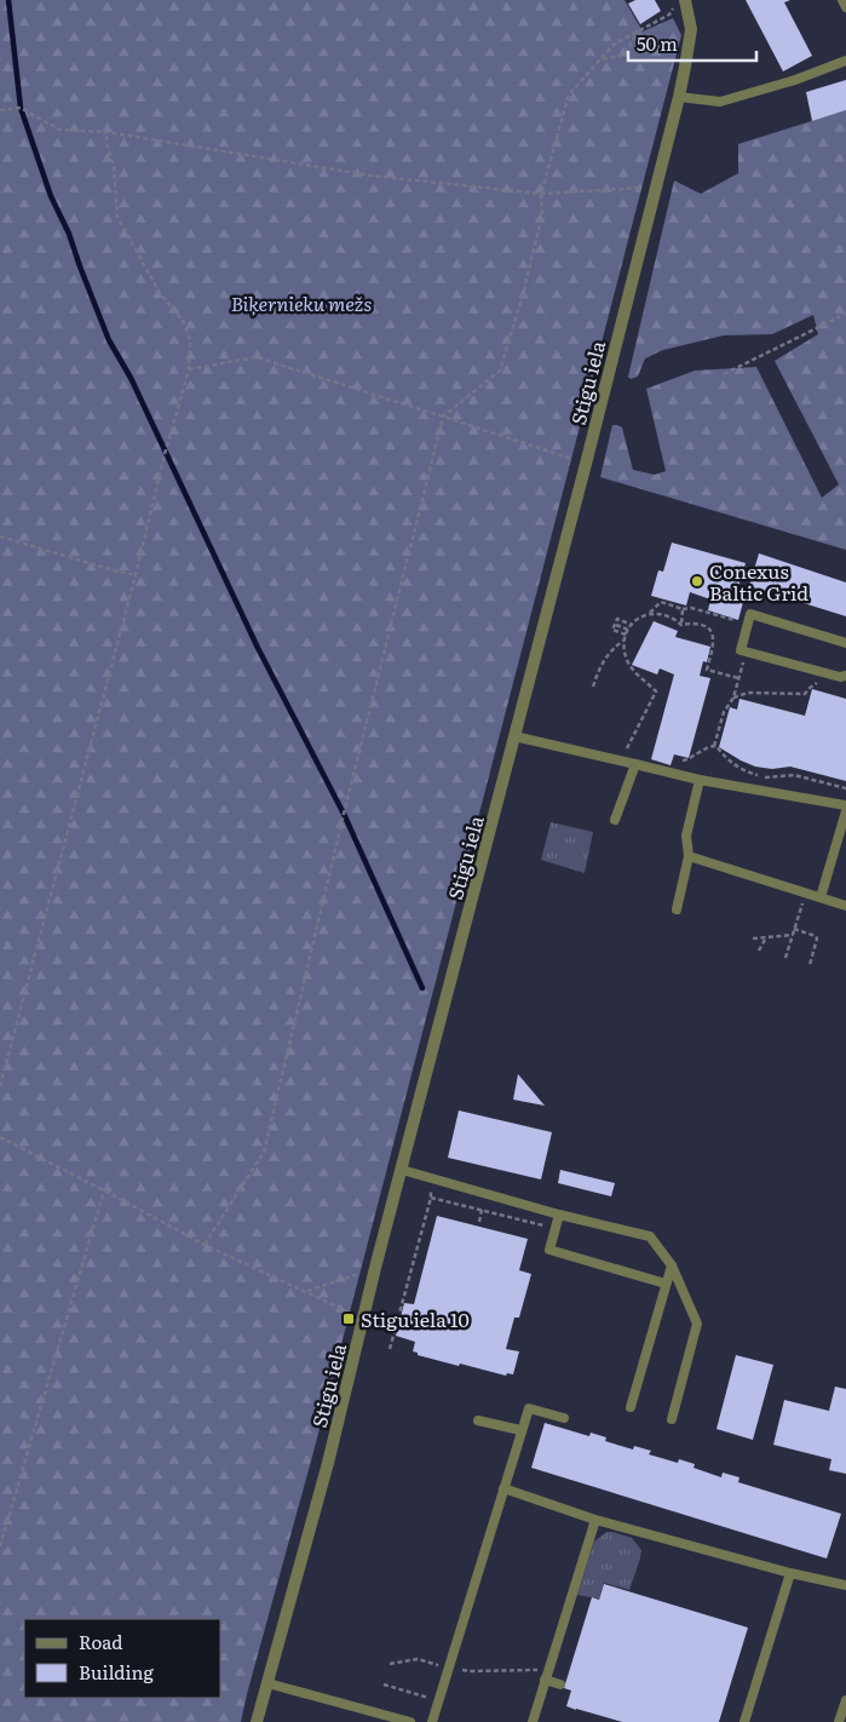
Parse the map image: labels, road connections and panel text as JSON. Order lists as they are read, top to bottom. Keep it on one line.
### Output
{"streets":{"street":["Stigu iela"]},"parks":["Biķernieku mežs"],"places":{"other":["Conexus Baltic Grid"],"transit":["Stigu iela 10"]},"legend":["Road","Building"],"scale_bar":"50 m"}
